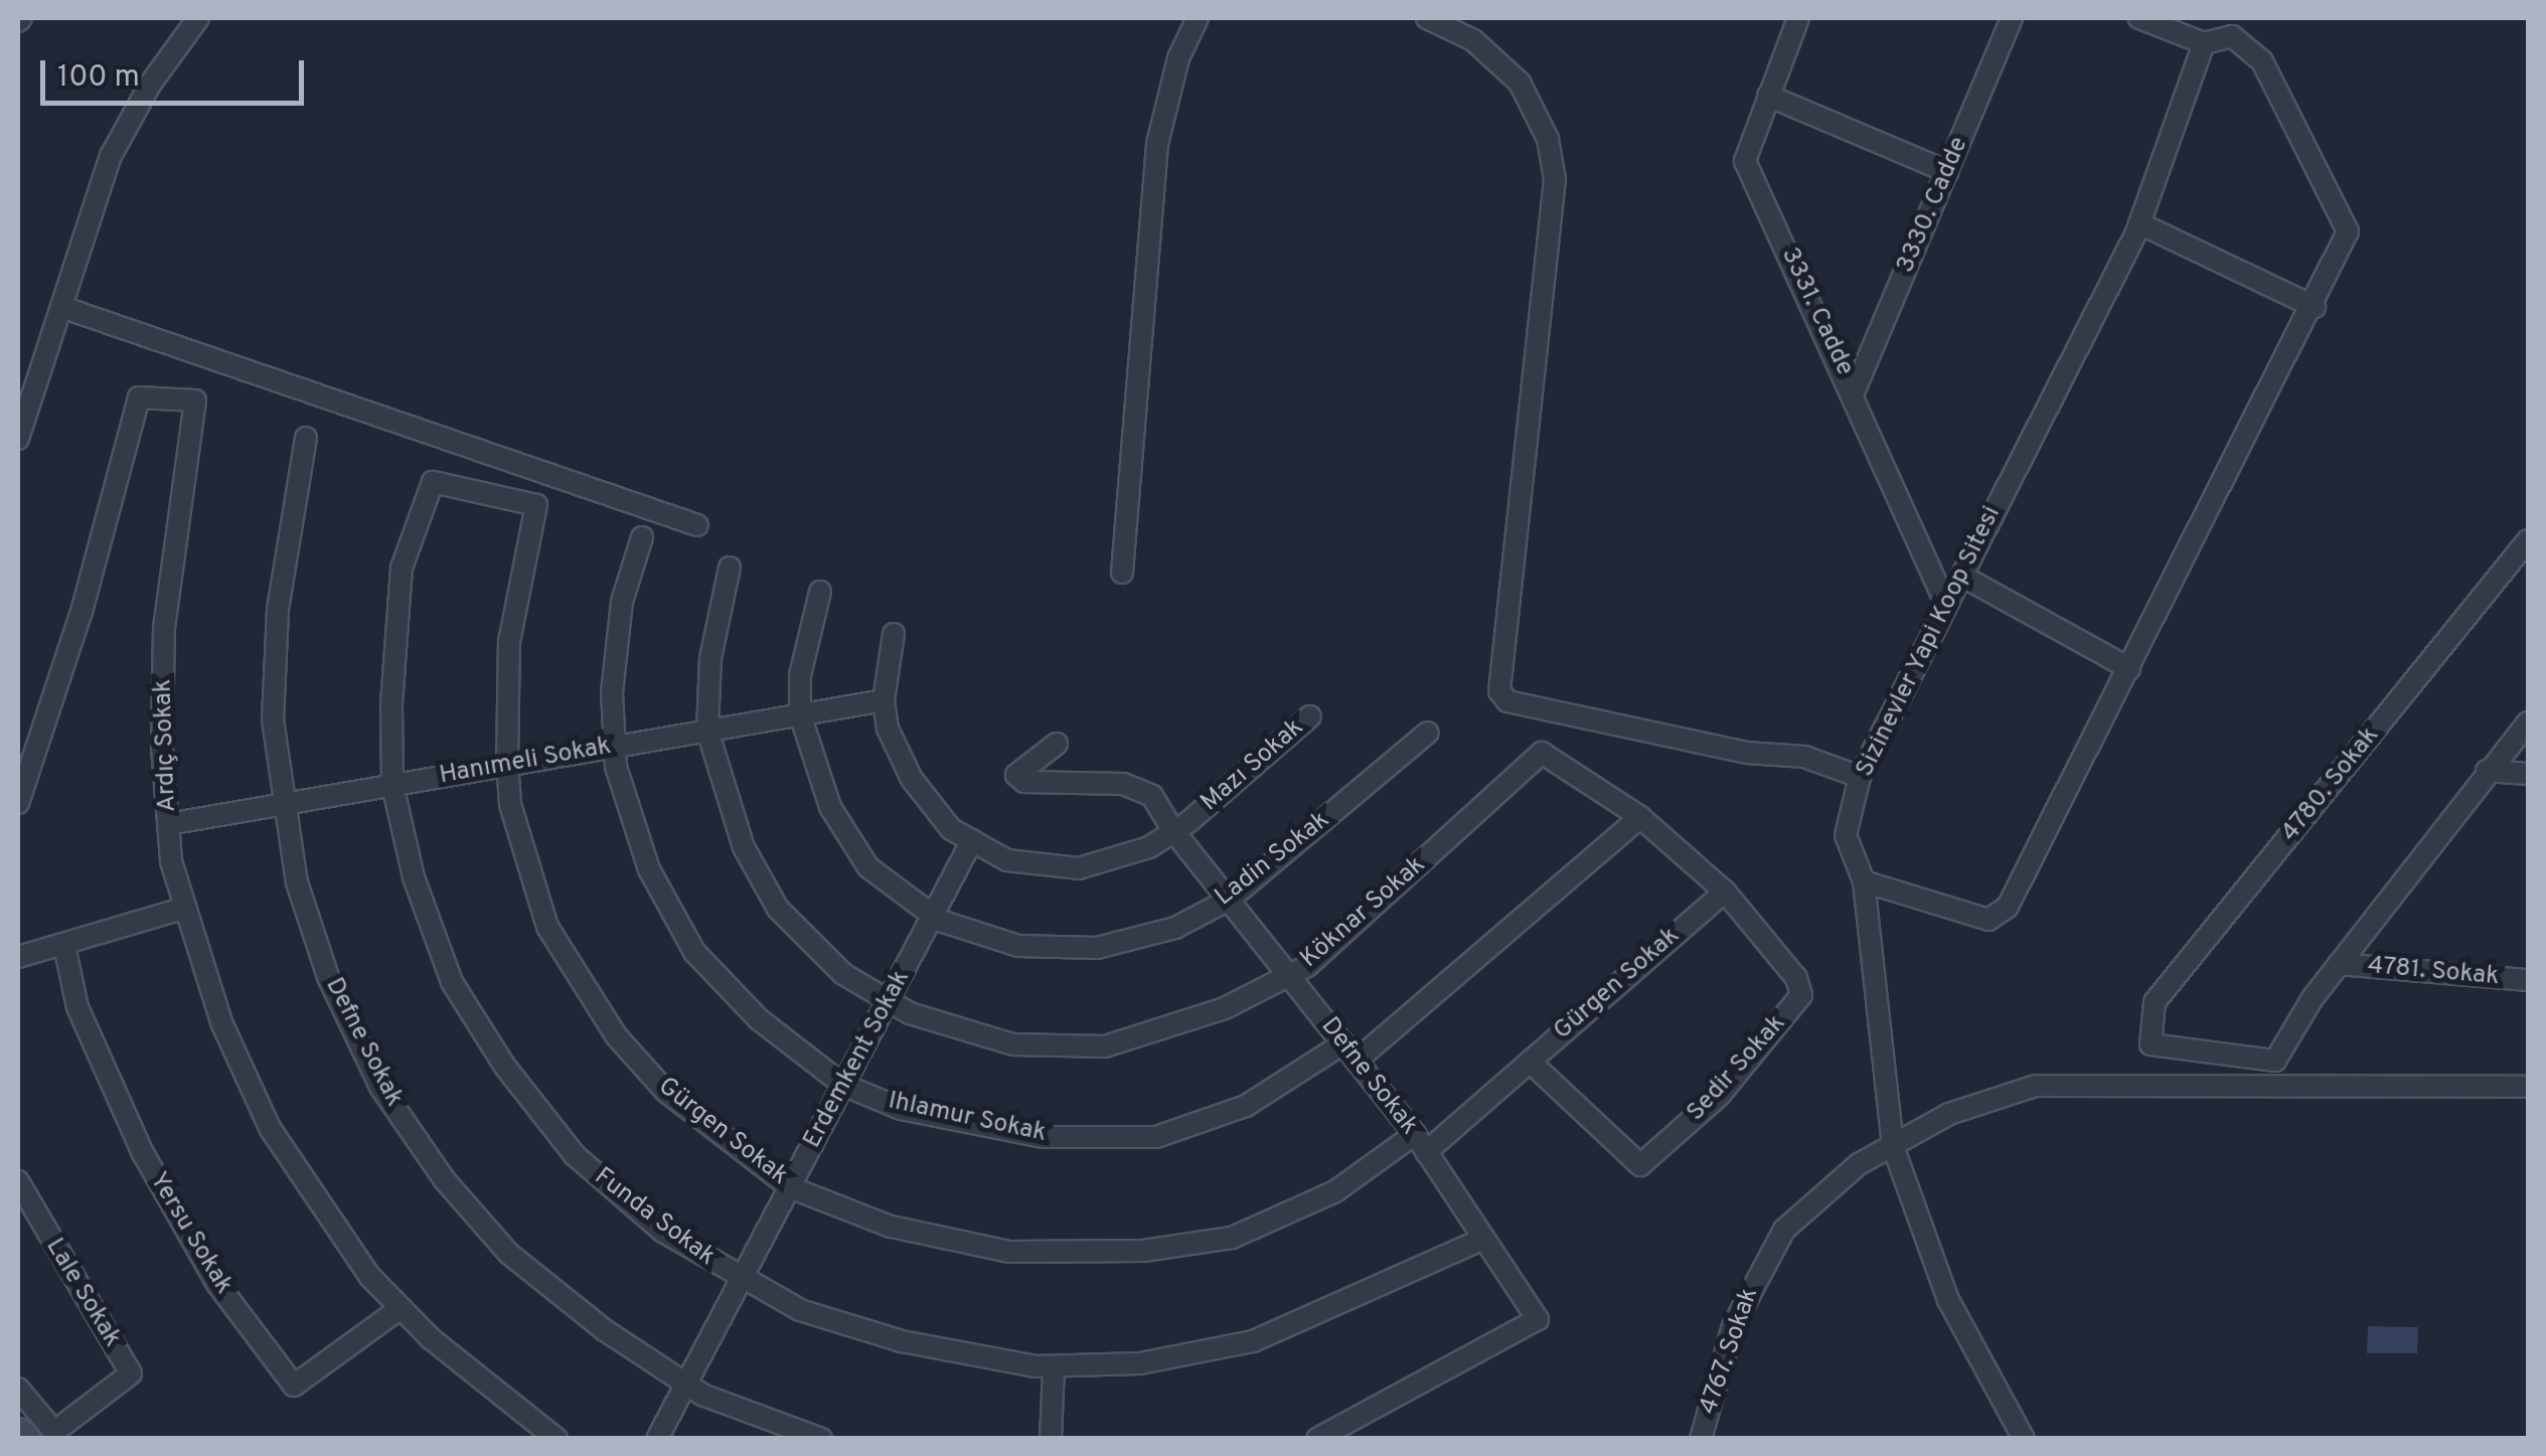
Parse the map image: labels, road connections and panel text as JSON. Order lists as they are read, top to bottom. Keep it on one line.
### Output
{"streets":{"street":["3330. Cadde","3331. Cadde","Sizinevler Yapi Koop Sitesi","Ardıç Sokak","Hanımeli Sokak","Mazı Sokak","4780. Sokak","Ladin Sokak","Köknar Sokak","4781. Sokak","Gürgen Sokak","Defne Sokak","Erdemkent Sokak","Sedir Sokak","Ihlamur Sokak","Funda Sokak","Yersu Sokak","Lale Sokak","4767. Sokak"]},"crossings":[["3330. Cadde","3331. Cadde"],["3331. Cadde","Sizinevler Yapi Koop Sitesi"],["Sizinevler Yapi Koop Sitesi","4767. Sokak"],["Ardıç Sokak","Hanımeli Sokak"],["Ardıç Sokak","Yersu Sokak"],["Hanımeli Sokak","Mazı Sokak"],["Hanımeli Sokak","Ladin Sokak"],["Hanımeli Sokak","Köknar Sokak"],["Hanımeli Sokak","Gürgen Sokak"],["Hanımeli Sokak","Defne Sokak"],["Hanımeli Sokak","Ihlamur Sokak"],["Hanımeli Sokak","Funda Sokak"],["Mazı Sokak","Defne Sokak"],["Mazı Sokak","Erdemkent Sokak"],["4780. Sokak","4781. Sokak"],["Ladin Sokak","Defne Sokak"],["Ladin Sokak","Erdemkent Sokak"],["Köknar Sokak","Defne Sokak"],["Köknar Sokak","Erdemkent Sokak"],["Gürgen Sokak","Defne Sokak"],["Gürgen Sokak","Erdemkent Sokak"],["Gürgen Sokak","Sedir Sokak"],["Gürgen Sokak","Funda Sokak"],["Defne Sokak","Erdemkent Sokak"],["Defne Sokak","Ihlamur Sokak"],["Defne Sokak","Funda Sokak"],["Erdemkent Sokak","Ihlamur Sokak"],["Erdemkent Sokak","Funda Sokak"]],"scale_bar":"100 m"}
